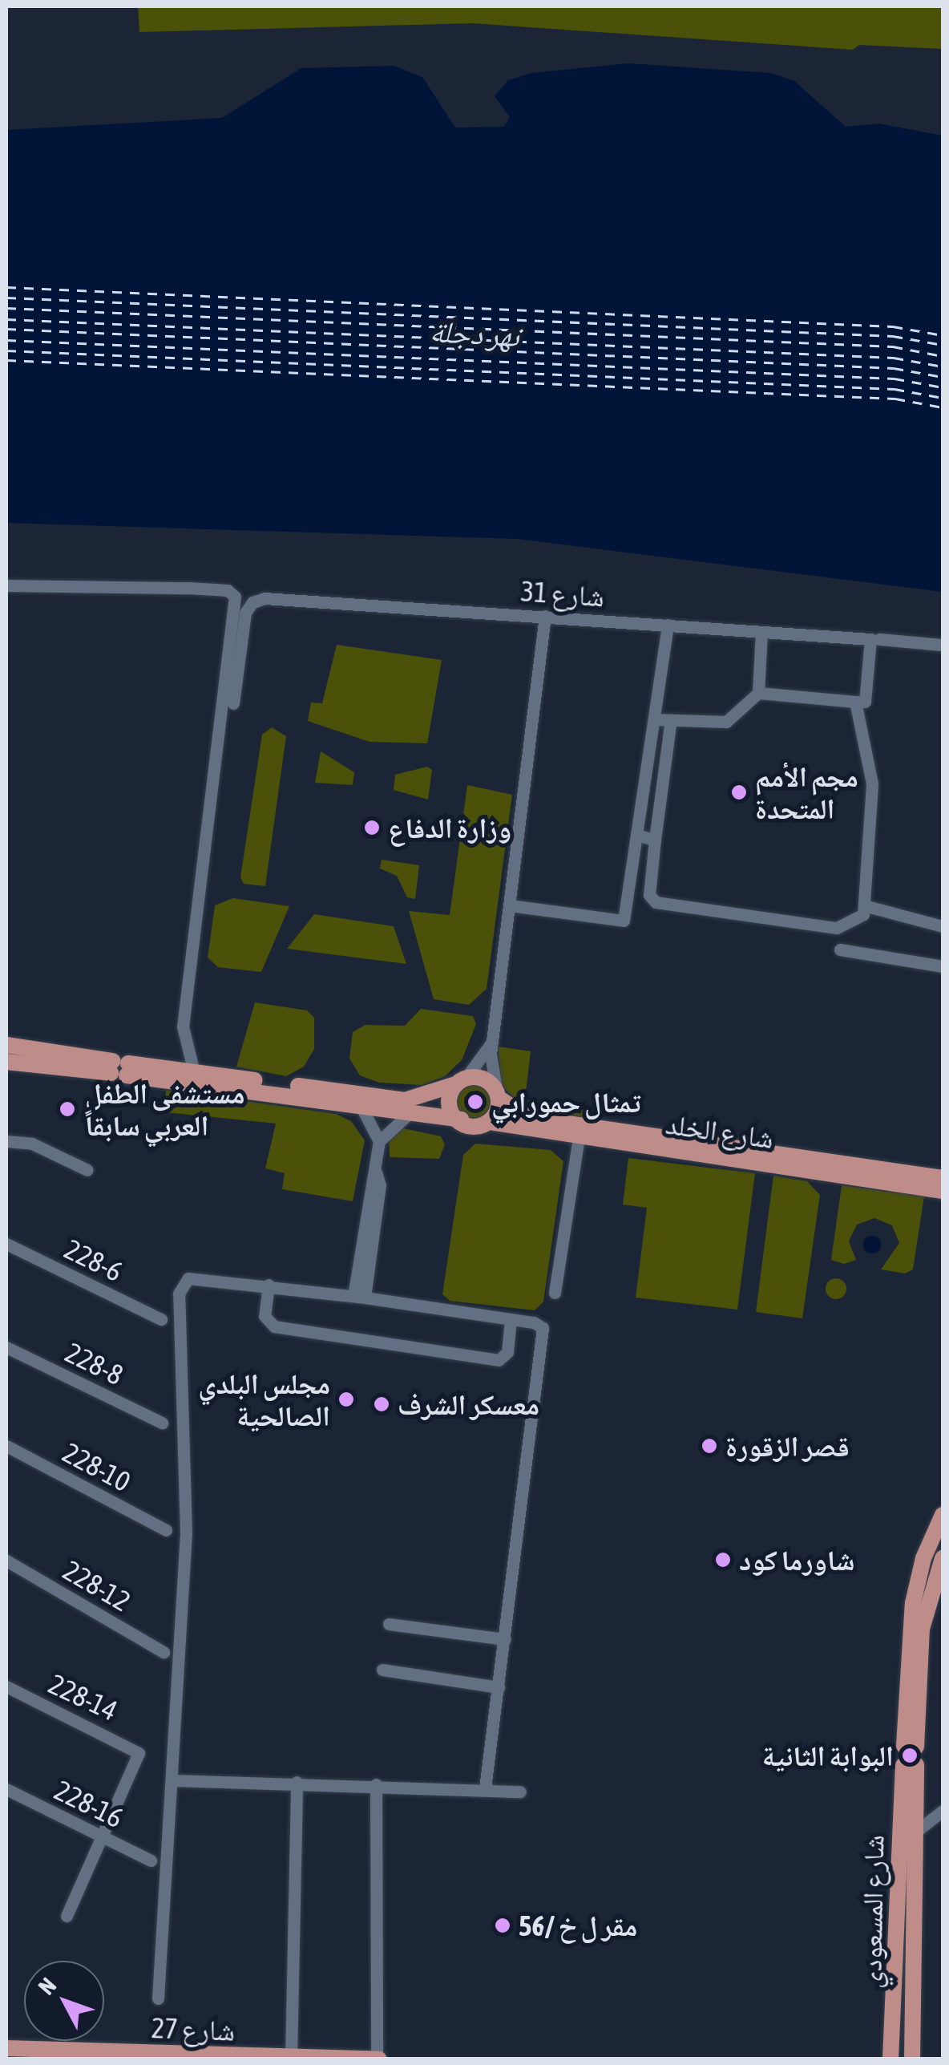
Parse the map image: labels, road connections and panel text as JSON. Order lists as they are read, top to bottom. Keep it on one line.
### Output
{"streets":{"main road":["شارع الخلد","شارع المسعودي","شارع 27"],"street":["شارع 31","228-6","228-8","228-10","228-12","228-14","228-16"]},"crossings":[["228-14","228-16"]],"water":["نهر دجلة"],"places":["مجم الأمم المتحدة","وزارة الدفاع","تمثال حمورابي","مستشفى الطفل العربي سابقاً","مجلس البلدي الصالحية","معسكر الشرف","قصر الزقورة","شاورما كود","البوابة الثانية","مقر ل خ /56"],"north":"top left"}
